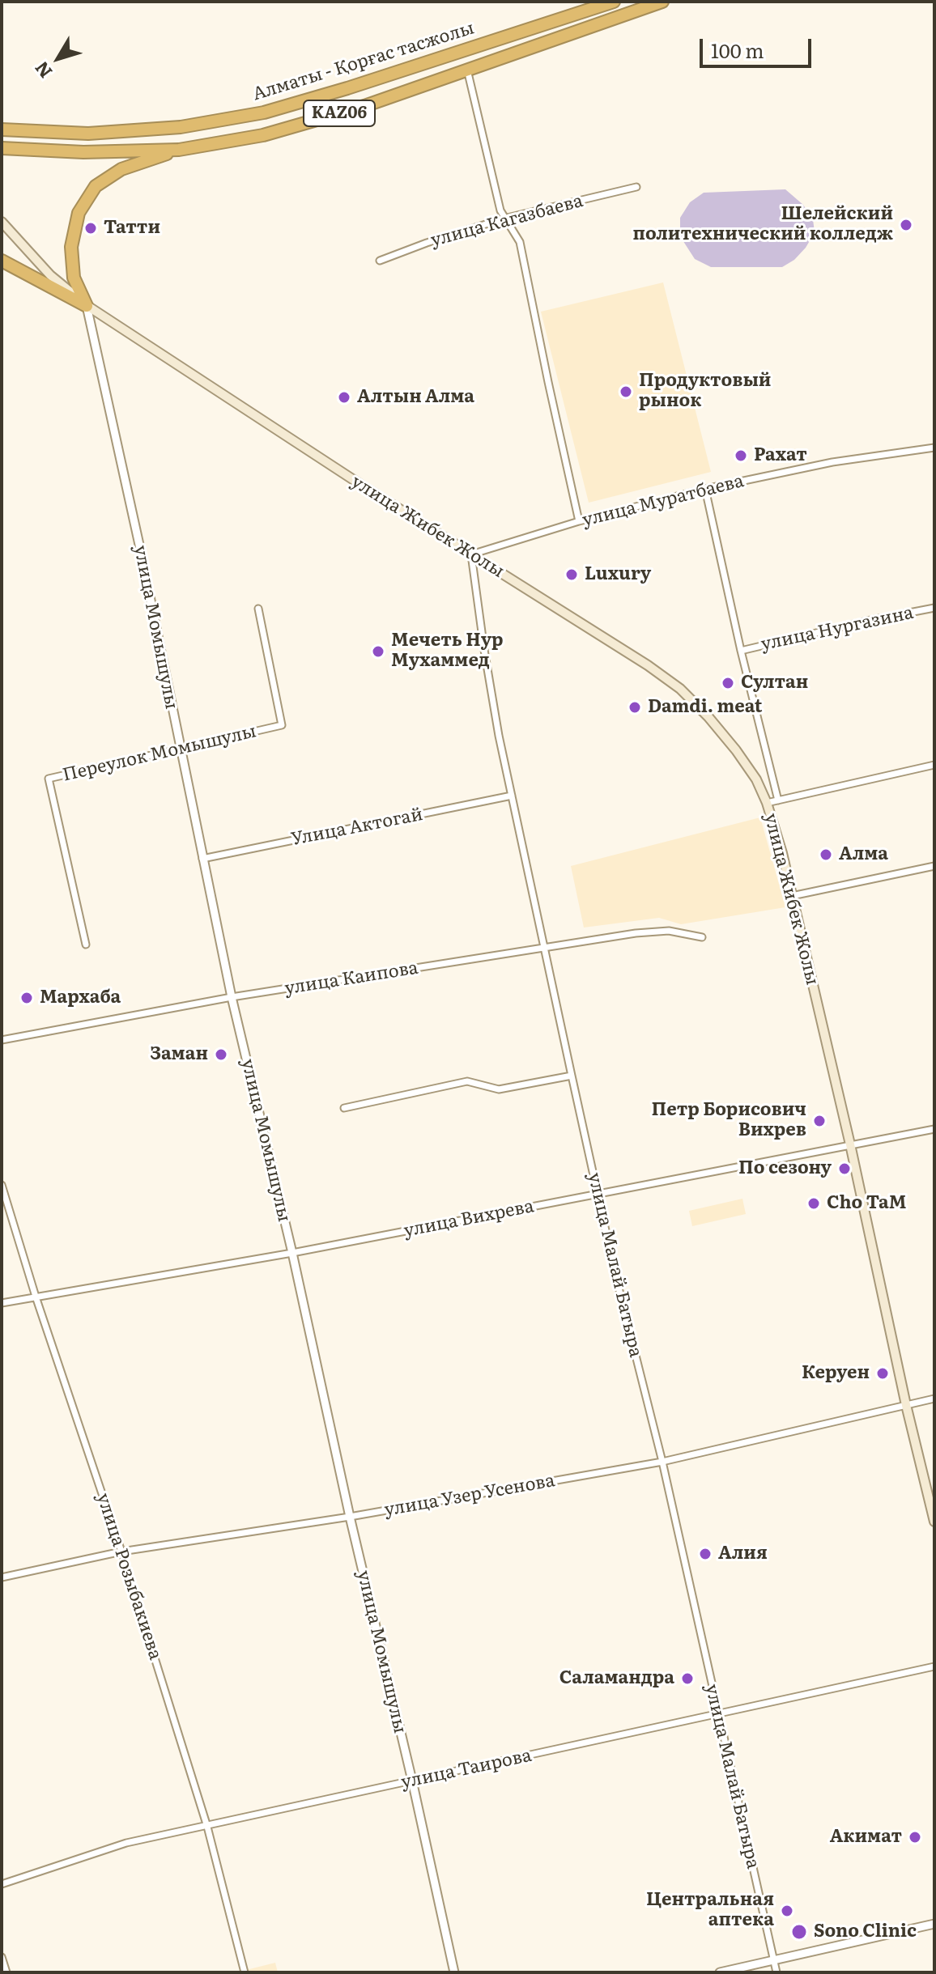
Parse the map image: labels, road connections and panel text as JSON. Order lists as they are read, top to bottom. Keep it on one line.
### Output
{"streets":{"highway":["Алматы - Қорғас тасжолы","KAZ06"],"main road":["улица Жибек Жолы"],"street":["улица Кагазбаева","улица Муратбаева","улица Момышулы","улица Нургазина","Переулок Момышулы","Улица Актогай","улица Каипова","улица Вихрева","улица Малай Батыра","улица Узер Усенова","улица Розыбакиева","улица Таирова"]},"crossings":[["улица Муратбаева","улица Жибек Жолы"],["улица Муратбаева","улица Малай Батыра"],["улица Жибек Жолы","улица Момышулы"],["улица Жибек Жолы","улица Вихрева"],["улица Жибек Жолы","улица Малай Батыра"],["улица Жибек Жолы","улица Узер Усенова"],["улица Момышулы","Переулок Момышулы"],["улица Момышулы","Улица Актогай"],["улица Момышулы","улица Каипова"],["улица Момышулы","улица Вихрева"],["улица Момышулы","улица Узер Усенова"],["улица Момышулы","улица Таирова"],["Улица Актогай","улица Малай Батыра"],["улица Каипова","улица Малай Батыра"],["улица Вихрева","улица Малай Батыра"],["улица Вихрева","улица Розыбакиева"],["улица Малай Батыра","улица Узер Усенова"],["улица Малай Батыра","улица Таирова"],["улица Узер Усенова","улица Розыбакиева"],["улица Розыбакиева","улица Таирова"]],"places":["Шелейский политехнический колледж","Татти","Продуктовый рынок","Алтын Алма","Рахат","Luxury","Мечеть Нур Мухаммед","Султан","Damdi. meat","Алма","Мархаба","Заман","Петр Борисович Вихрев","По сезону","Cho TaM","Керуен","Алия","Саламандра","Акимат","Центральная аптека","Sono Clinic"],"scale_bar":"100 m","north":"bottom left"}
